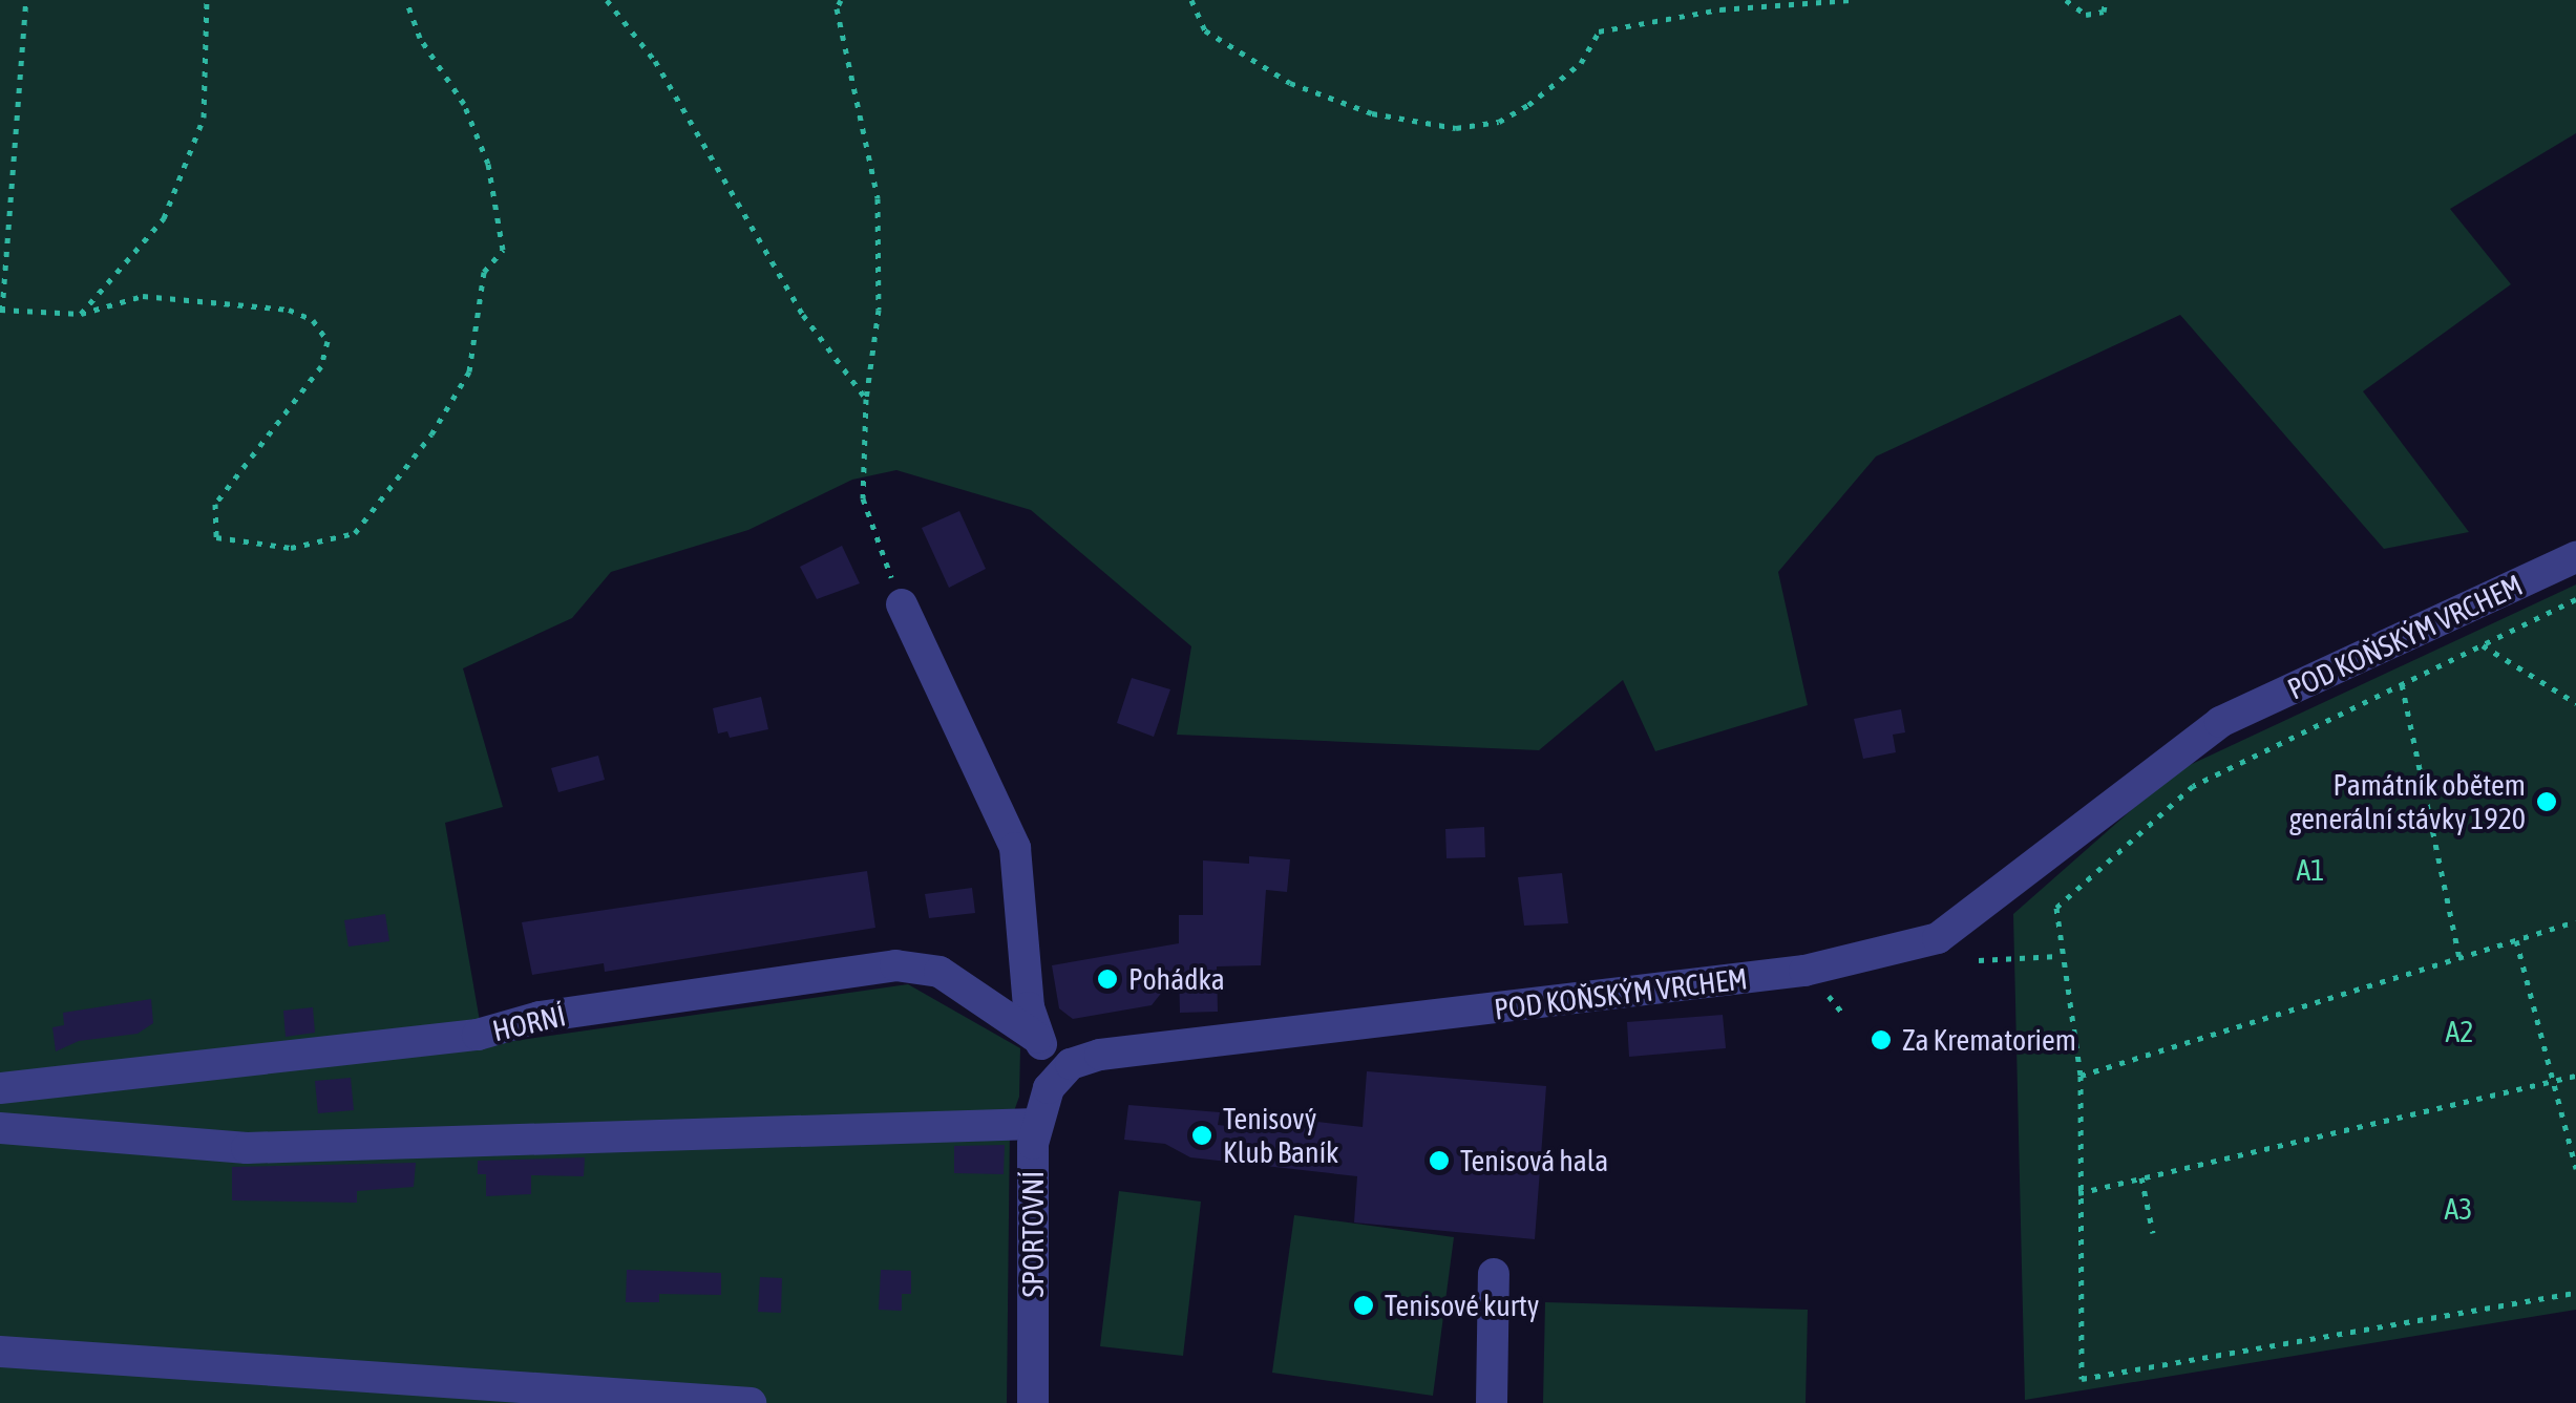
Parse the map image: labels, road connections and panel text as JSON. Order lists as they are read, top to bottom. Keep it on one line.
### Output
{"streets":{"street":["POD KOŇSKÝM VRCHEM","HORNÍ","SPORTOVNÍ"]},"crossings":[["POD KOŇSKÝM VRCHEM","SPORTOVNÍ"]],"parks":["A1","A2","A3"],"places":["Památník obětem generální stávky 1920","Pohádka","Za Krematoriem","Tenisový Klub Baník","Tenisová hala","Tenisové kurty"]}
